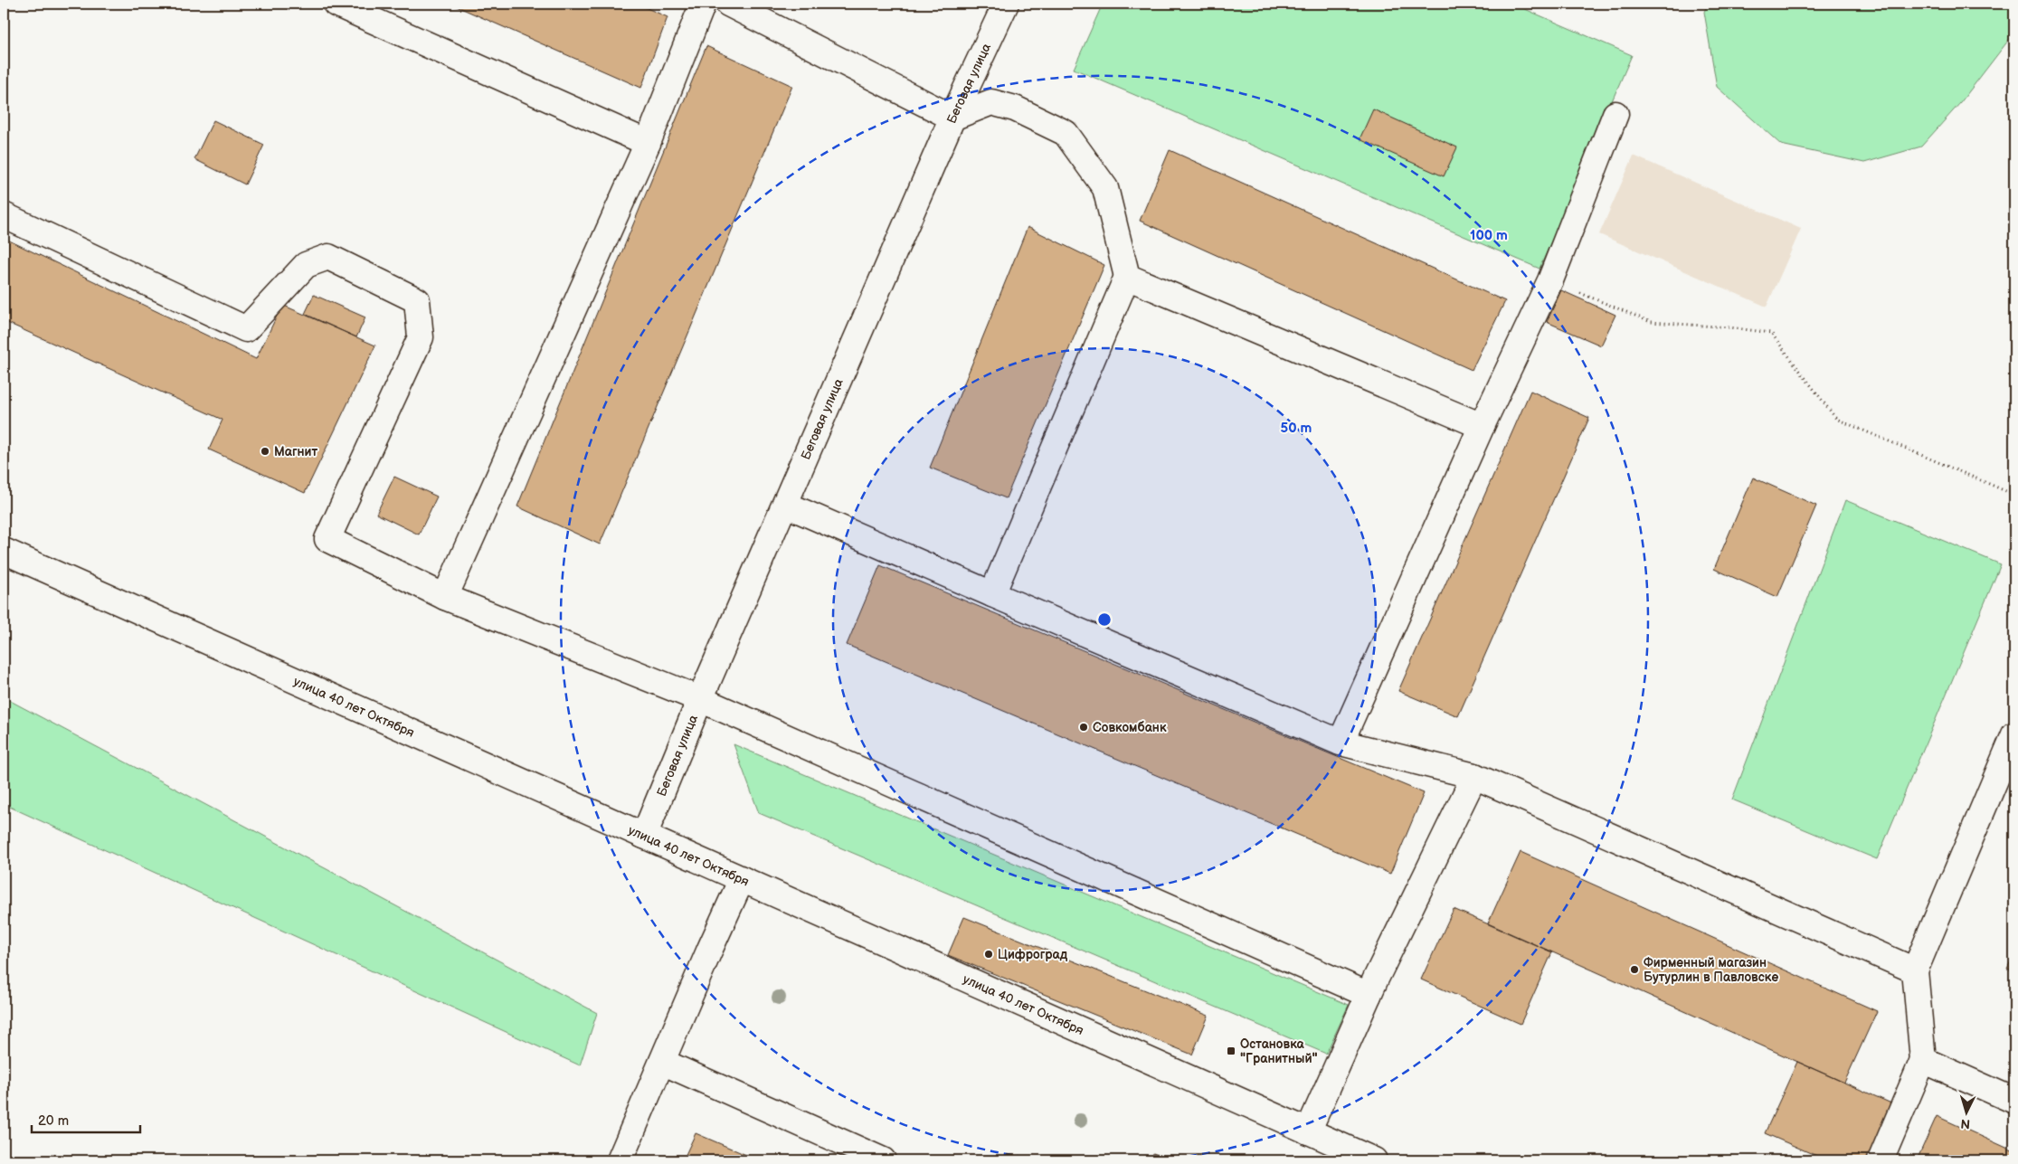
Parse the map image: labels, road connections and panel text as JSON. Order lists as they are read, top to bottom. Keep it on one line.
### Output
{"streets":{"street":["Беговая улица","улица 40 лет Октября"]},"crossings":[["Беговая улица","улица 40 лет Октября"]],"places":{"other":["Магнит","Совкомбанк","Цифроград","Фирменный магазин Бутурлин в Павловске"],"transit":["Остановка \"Гранитный\""]},"scale_bar":"20 m","north":"bottom","rings":["100 m","50 m"]}
